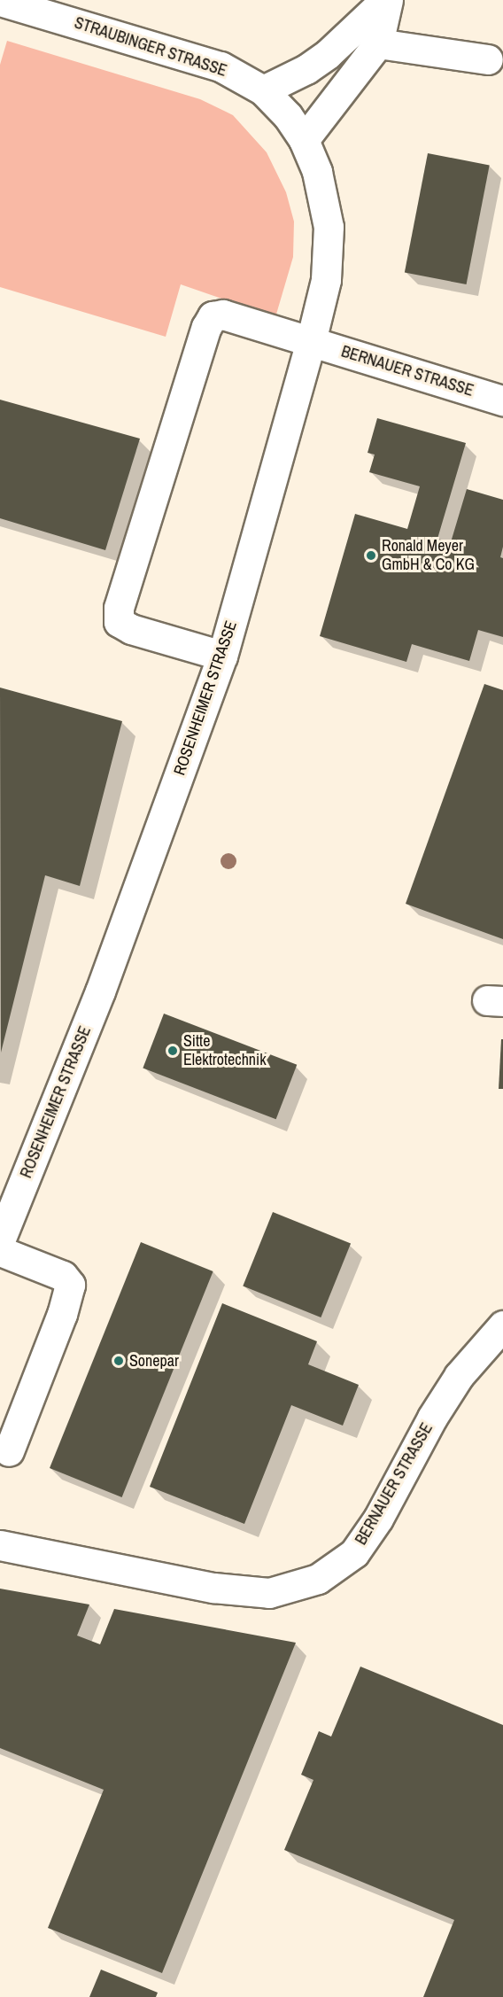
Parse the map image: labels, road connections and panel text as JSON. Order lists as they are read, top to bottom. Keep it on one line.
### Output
{"streets":{"street":["STRAUBINGER STRASSE","BERNAUER STRASSE","ROSENHEIMER STRASSE"]},"crossings":[["STRAUBINGER STRASSE","ROSENHEIMER STRASSE"],["BERNAUER STRASSE","ROSENHEIMER STRASSE"]],"places":["Ronald Meyer GmbH & Co KG","Sitte Elektrotechnik","Sonepar"]}
